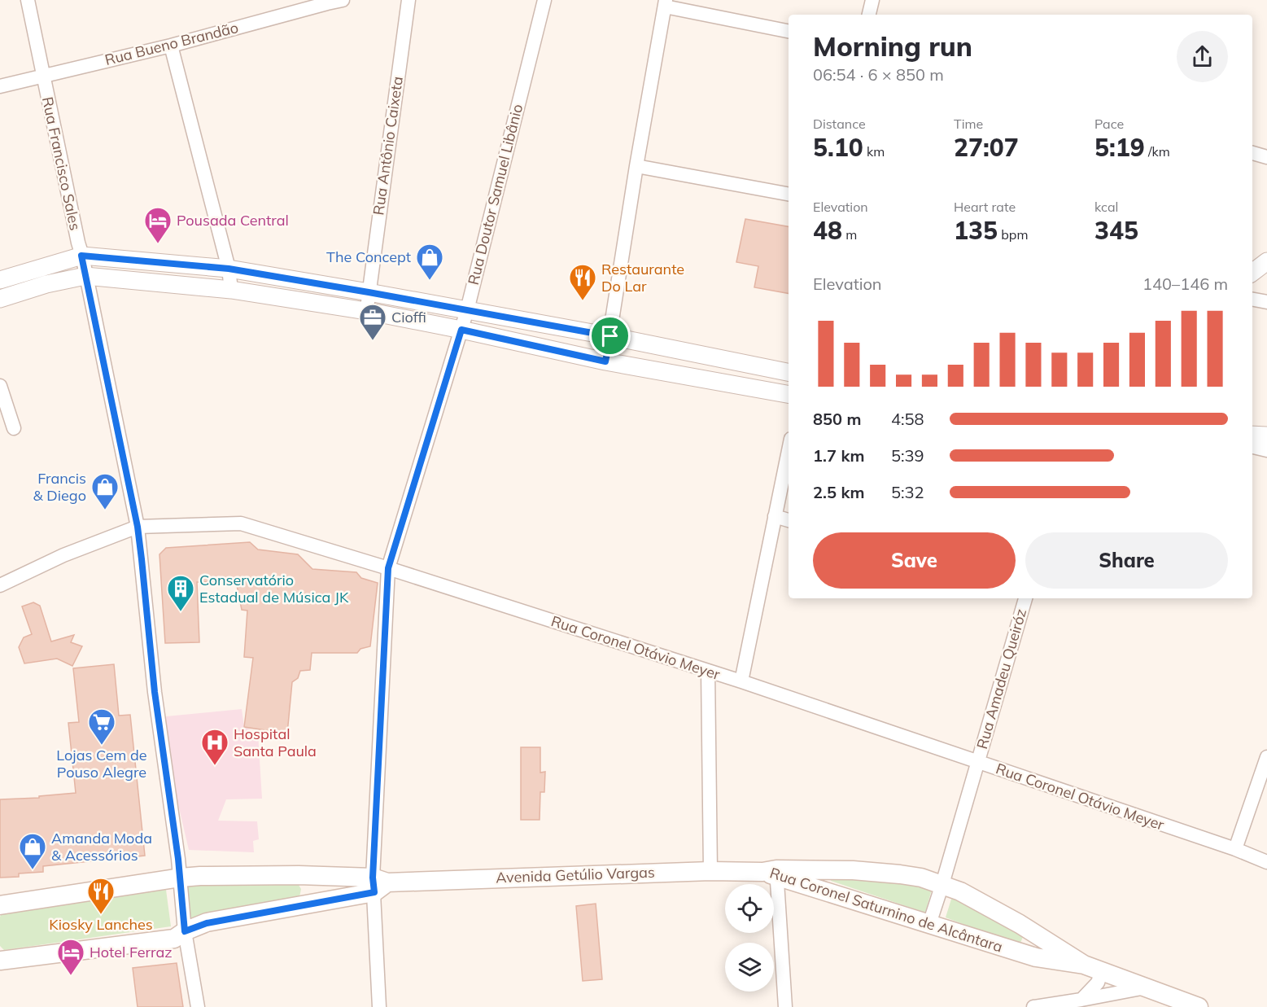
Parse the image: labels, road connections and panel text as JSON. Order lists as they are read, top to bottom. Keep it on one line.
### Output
{"streets":{"main road":["Avenida Getúlio Vargas","Rua Coronel Saturnino de Alcântara"],"street":["Rua Bueno Brandão","Rua Antônio Caixeta","Rua Francisco Sales","Rua Doutor Samuel Libânio","Rua Coronel Otávio Meyer","Rua Amadeu Queiróz"]},"crossings":[["Rua Bueno Brandão","Rua Francisco Sales"],["Rua Francisco Sales","Rua Coronel Otávio Meyer"],["Rua Francisco Sales","Avenida Getúlio Vargas"],["Rua Doutor Samuel Libânio","Rua Coronel Otávio Meyer"],["Rua Doutor Samuel Libânio","Avenida Getúlio Vargas"],["Rua Coronel Otávio Meyer","Rua Amadeu Queiróz"],["Rua Amadeu Queiróz","Rua Coronel Saturnino de Alcântara"],["Avenida Getúlio Vargas","Rua Coronel Saturnino de Alcântara"]],"places":{"hotel":["Pousada Central","Hotel Ferraz"],"shop":["The Concept","Francis & Diego","Amanda Moda & Acessórios"],"restaurant":["Restaurante Do Lar","Kiosky Lanches"],"office":["Cioffi"],"building":["Conservatório Estadual de Música JK"],"supermarket":["Lojas Cem de Pouso Alegre"],"hospital":["Hospital Santa Paula"]},"page":{"heading":["Morning run","06:54 · 6 × 850 m"],"stats":[["Distance","5.10 km"],["Time","27:07"],["Pace","5:19 /km"],["Elevation","48 m"],["Heart rate","135 bpm"],["kcal","345"]],"chart":["Elevation","140–146 m"],"list":[{"name":"850 m","note":"4:58"},{"name":"1.7 km","note":"5:39"},{"name":"2.5 km","note":"5:32"}],"buttons":["Save","Share"]}}
